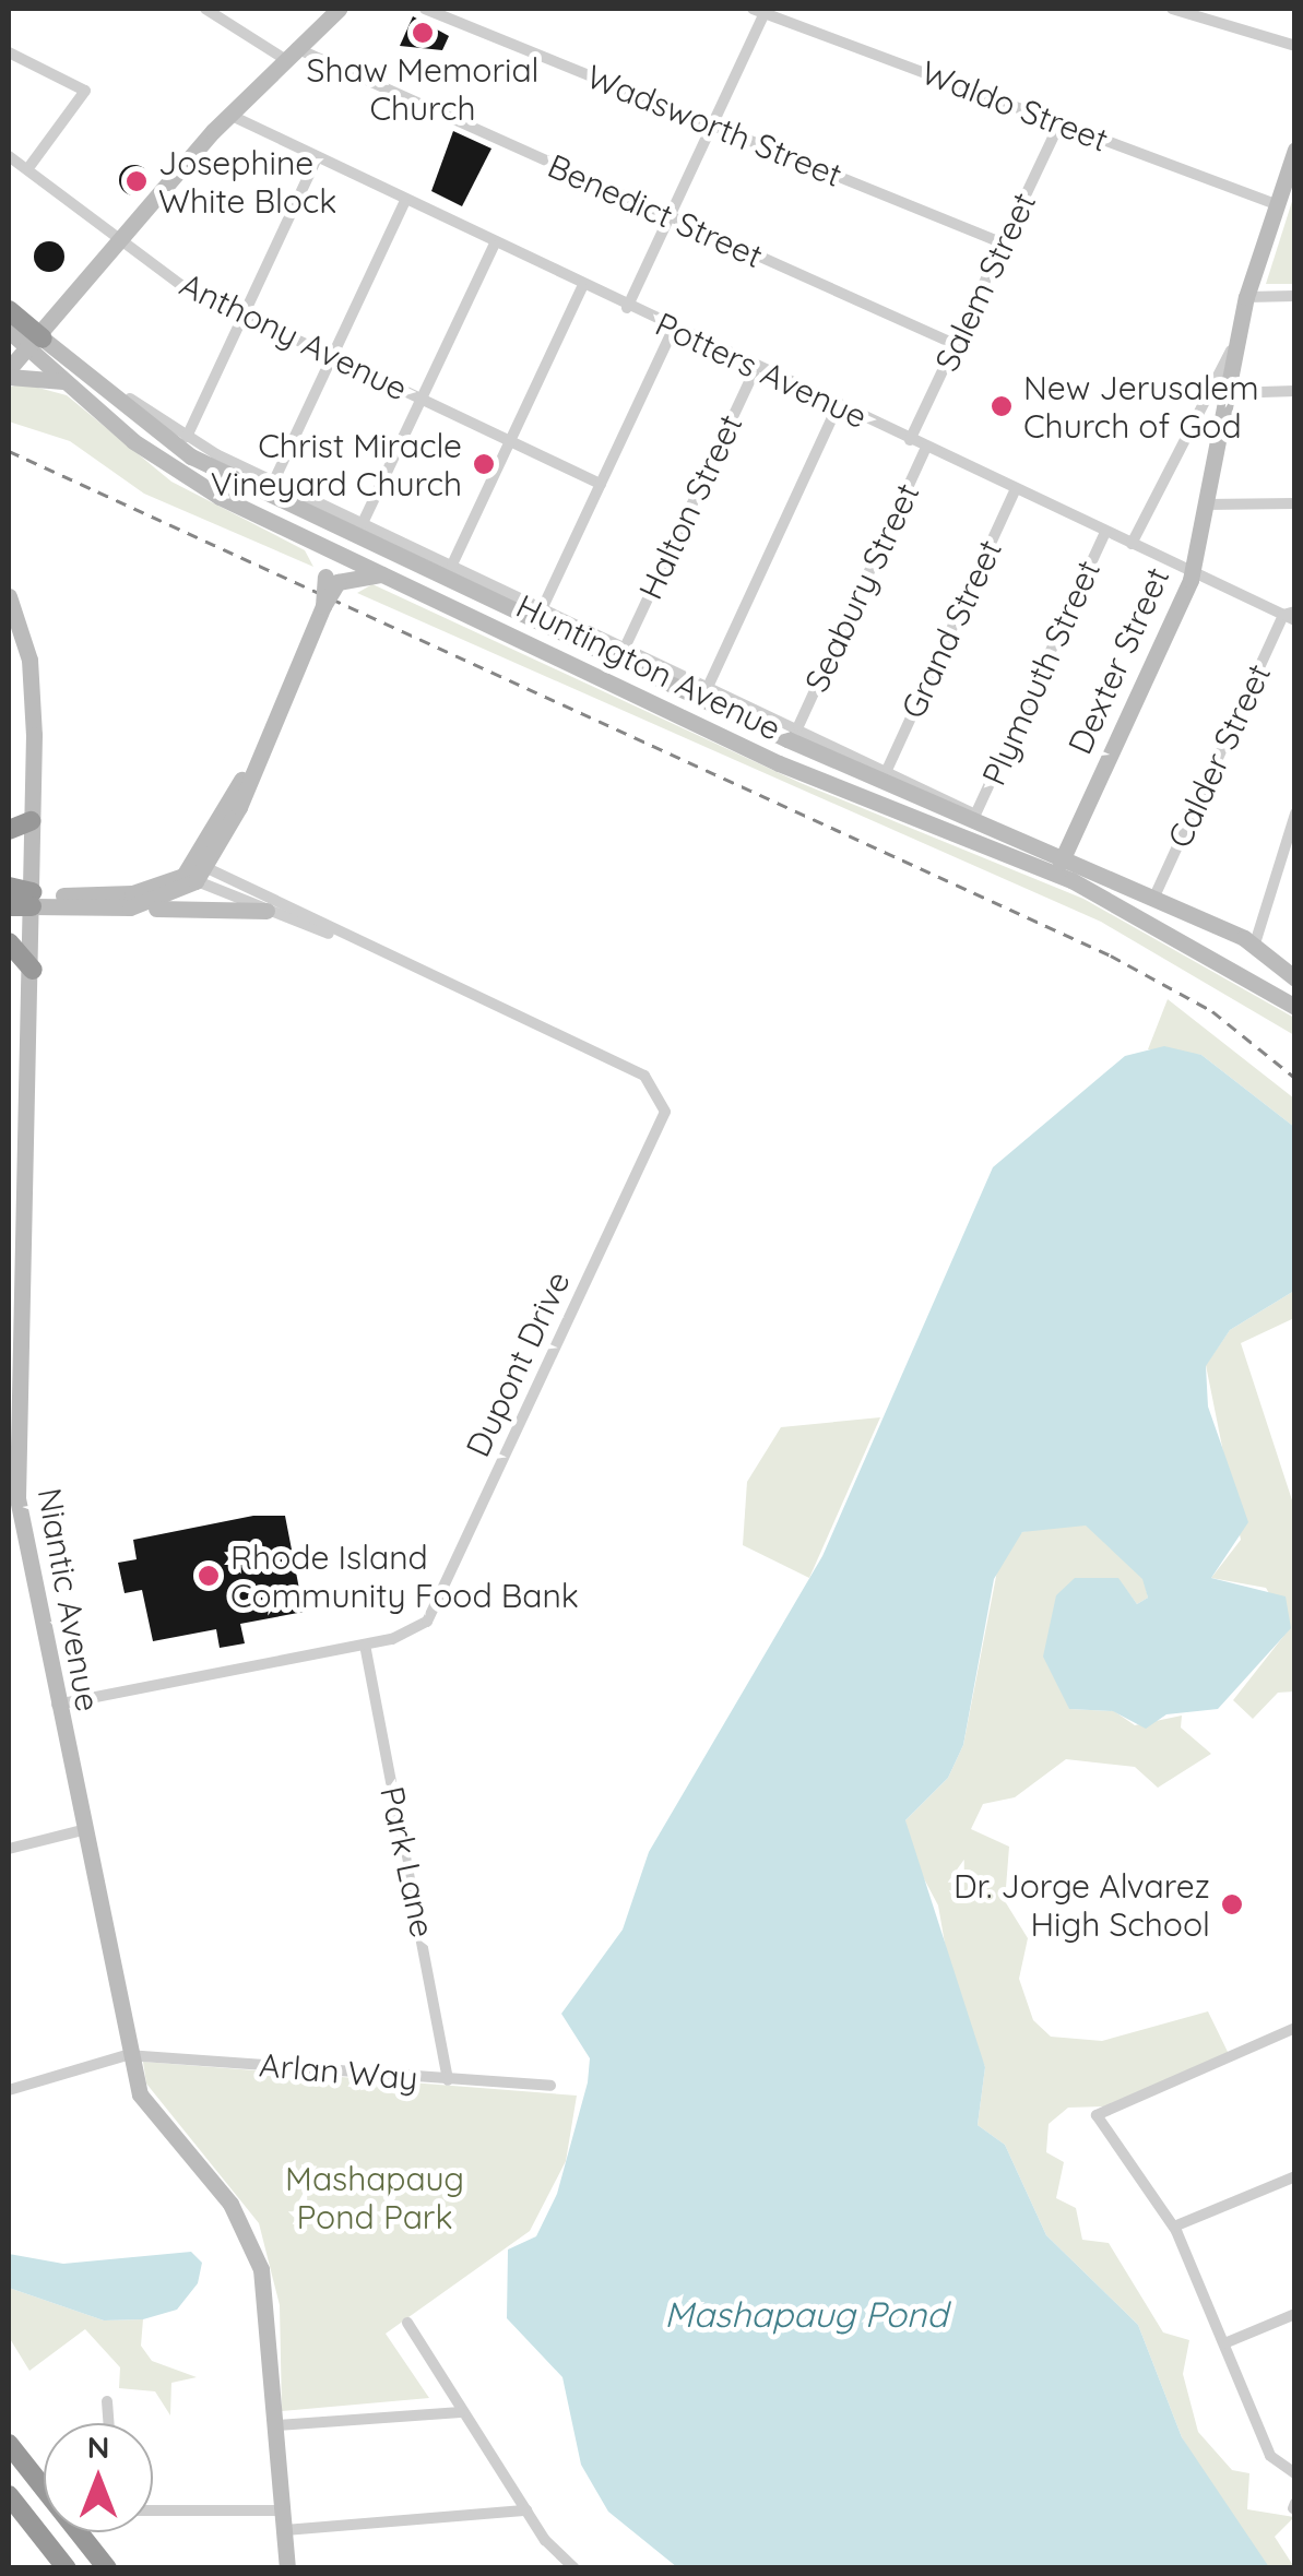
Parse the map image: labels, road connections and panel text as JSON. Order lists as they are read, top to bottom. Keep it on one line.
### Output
{"streets":{"street":["Waldo Street","Wadsworth Street","Benedict Street","Salem Street","Anthony Avenue","Potters Avenue","Halton Street","Seabury Street","Grand Street","Dexter Street","Huntington Avenue","Plymouth Street","Calder Street","Dupont Drive","Niantic Avenue","Park Lane","Arlan Way"]},"crossings":[["Waldo Street","Salem Street"],["Waldo Street","Dexter Street"],["Wadsworth Street","Salem Street"],["Benedict Street","Salem Street"],["Salem Street","Potters Avenue"],["Potters Avenue","Halton Street"],["Potters Avenue","Seabury Street"],["Potters Avenue","Grand Street"],["Potters Avenue","Dexter Street"],["Potters Avenue","Plymouth Street"],["Potters Avenue","Calder Street"],["Halton Street","Huntington Avenue"],["Seabury Street","Huntington Avenue"],["Grand Street","Huntington Avenue"],["Dexter Street","Huntington Avenue"],["Huntington Avenue","Plymouth Street"],["Huntington Avenue","Calder Street"],["Dupont Drive","Niantic Avenue"],["Dupont Drive","Park Lane"],["Niantic Avenue","Arlan Way"],["Park Lane","Arlan Way"]],"water":["Mashapaug Pond"],"parks":["Mashapaug Pond Park"],"places":["Shaw Memorial Church","Josephine White Block","New Jerusalem Church of God","Christ Miracle Vineyard Church","Rhode Island Community Food Bank","Dr. Jorge Alvarez High School"],"north":"top"}
